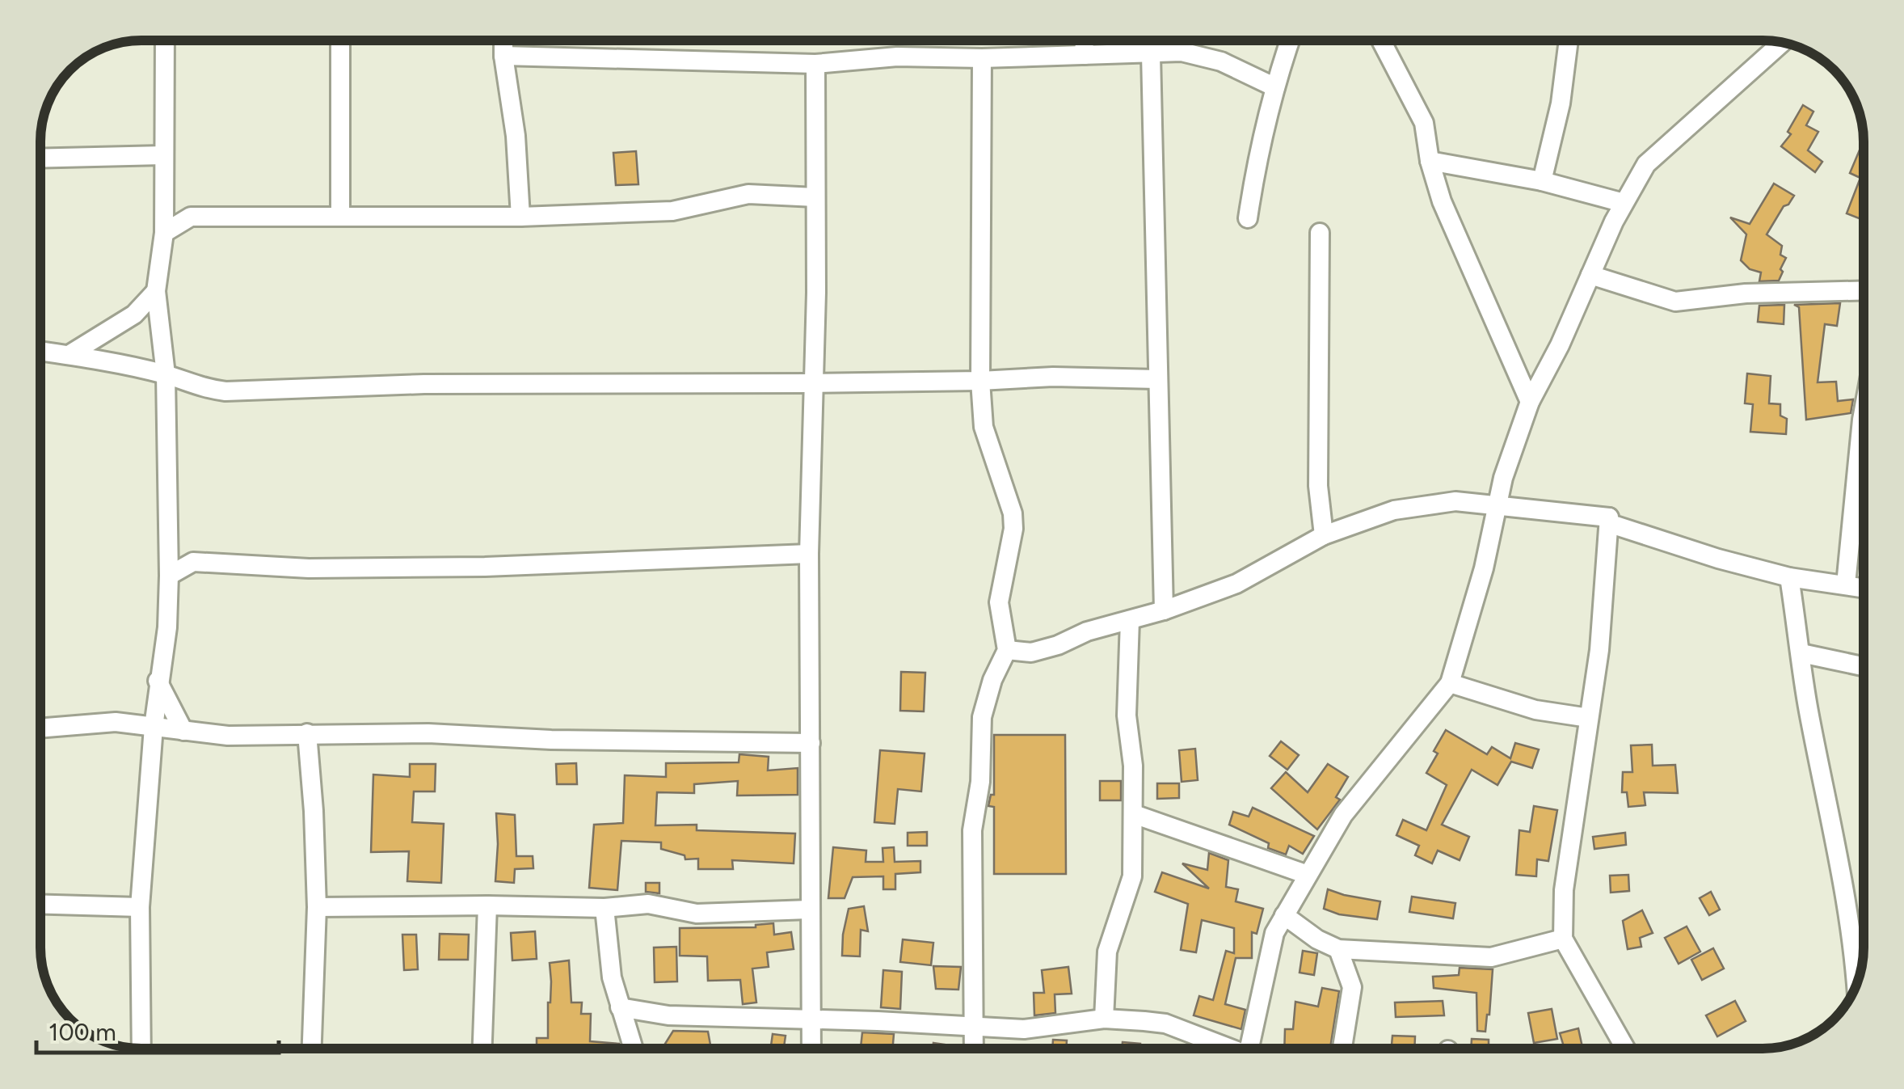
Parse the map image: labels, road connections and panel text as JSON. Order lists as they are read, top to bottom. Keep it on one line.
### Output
{"scale_bar":"100 m"}
